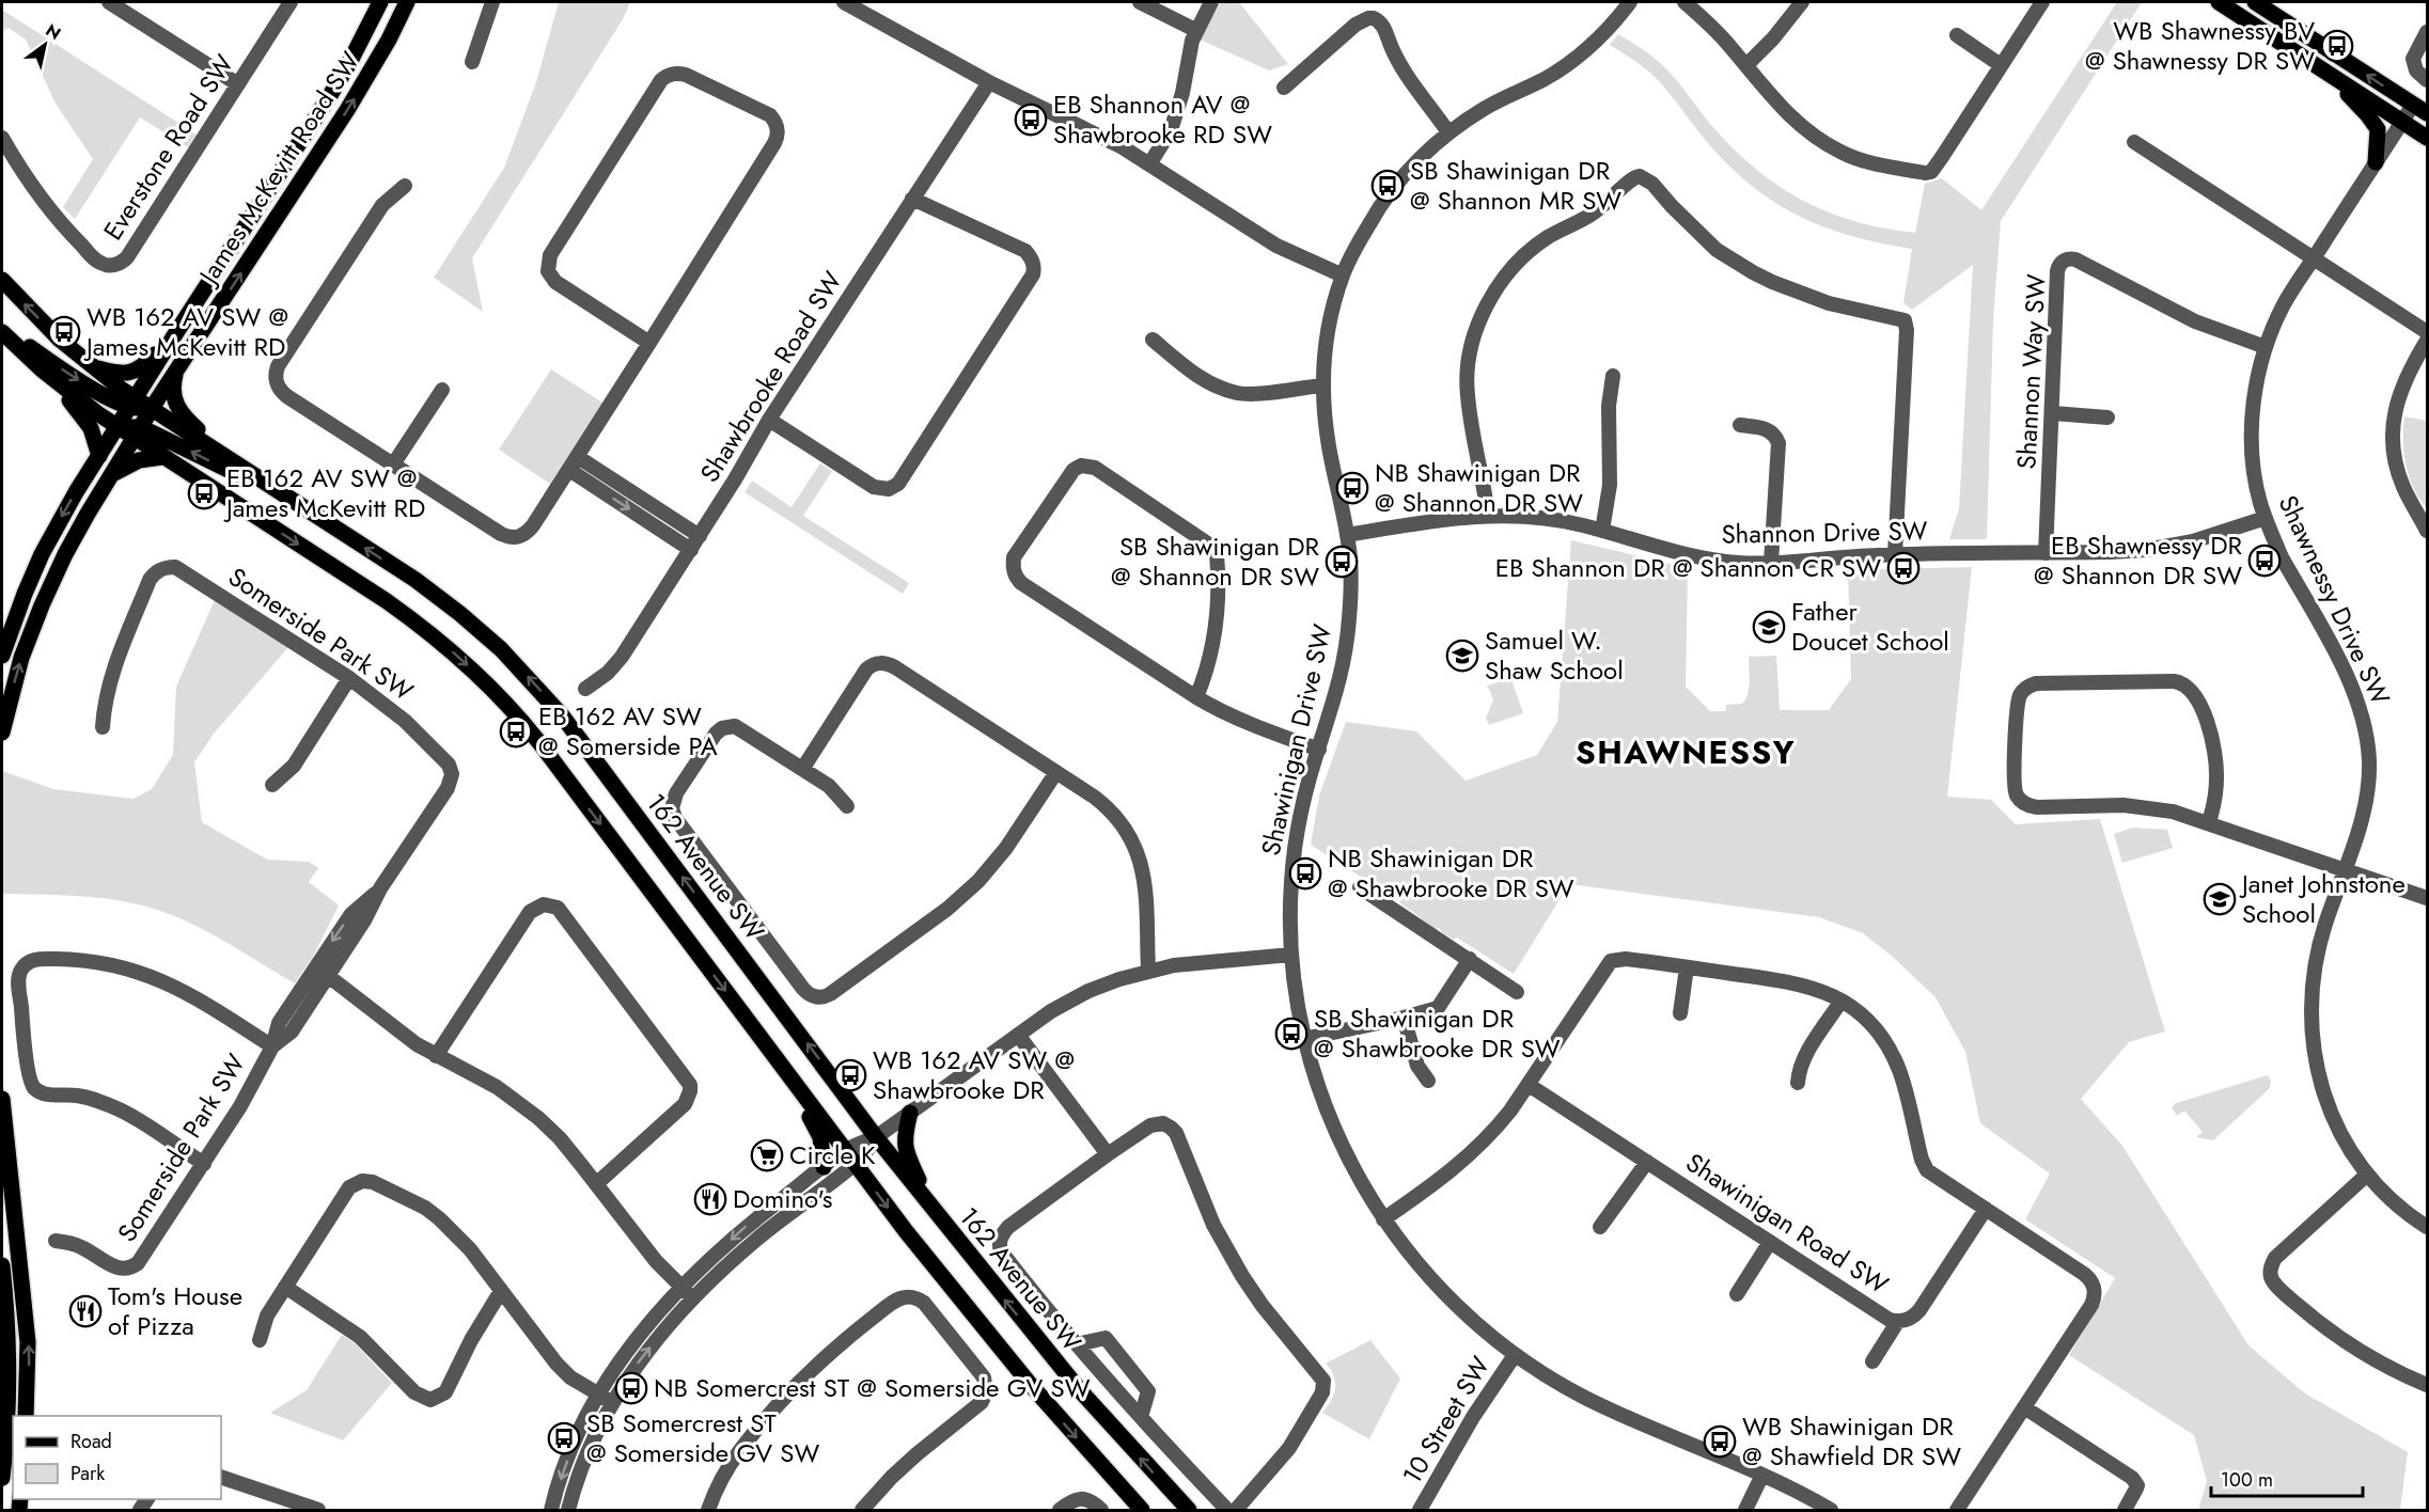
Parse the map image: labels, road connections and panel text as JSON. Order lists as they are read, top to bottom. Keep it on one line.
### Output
{"streets":{"main road":["James McKevitt Road SW","162 Avenue SW"],"street":["Everstone Road SW","Shannon Way SW","Shawbrooke Road SW","Shannon Drive SW","Shawnessy Drive SW","Somerside Park SW","Shawinigan Drive SW","Shawinigan Road SW","10 Street SW"]},"crossings":[["James McKevitt Road SW","162 Avenue SW"],["Shannon Way SW","Shannon Drive SW"],["Shannon Way SW","Shawnessy Drive SW"],["Shannon Drive SW","Shawnessy Drive SW"],["Shannon Drive SW","Shawinigan Drive SW"],["Shawinigan Drive SW","10 Street SW"]],"districts":["SHAWNESSY"],"places":{"bus stop":["WB Shawnessy BV @ Shawnessy DR SW","EB Shannon AV @ Shawbrooke RD SW","SB Shawinigan DR @ Shannon MR SW","WB 162 AV SW @ James McKevitt RD","NB Shawinigan DR @ Shannon DR SW","EB 162 AV SW @ James McKevitt RD","EB Shawnessy DR @ Shannon DR SW","SB Shawinigan DR @ Shannon DR SW","EB Shannon DR @ Shannon CR SW","EB 162 AV SW @ Somerside PA","NB Shawinigan DR @ Shawbrooke DR SW","SB Shawinigan DR @ Shawbrooke DR SW","WB 162 AV SW @ Shawbrooke DR","NB Somercrest ST @ Somerside GV SW","SB Somercrest ST @ Somerside GV SW","WB Shawinigan DR @ Shawfield DR SW"],"school or university":["Father Doucet School","Samuel W. Shaw School","Janet Johnstone School"],"supermarket":["Circle K"],"restaurant":["Domino's","Tom's House of Pizza"]},"legend":["Road","Park"],"scale_bar":"100 m","north":"top right"}
